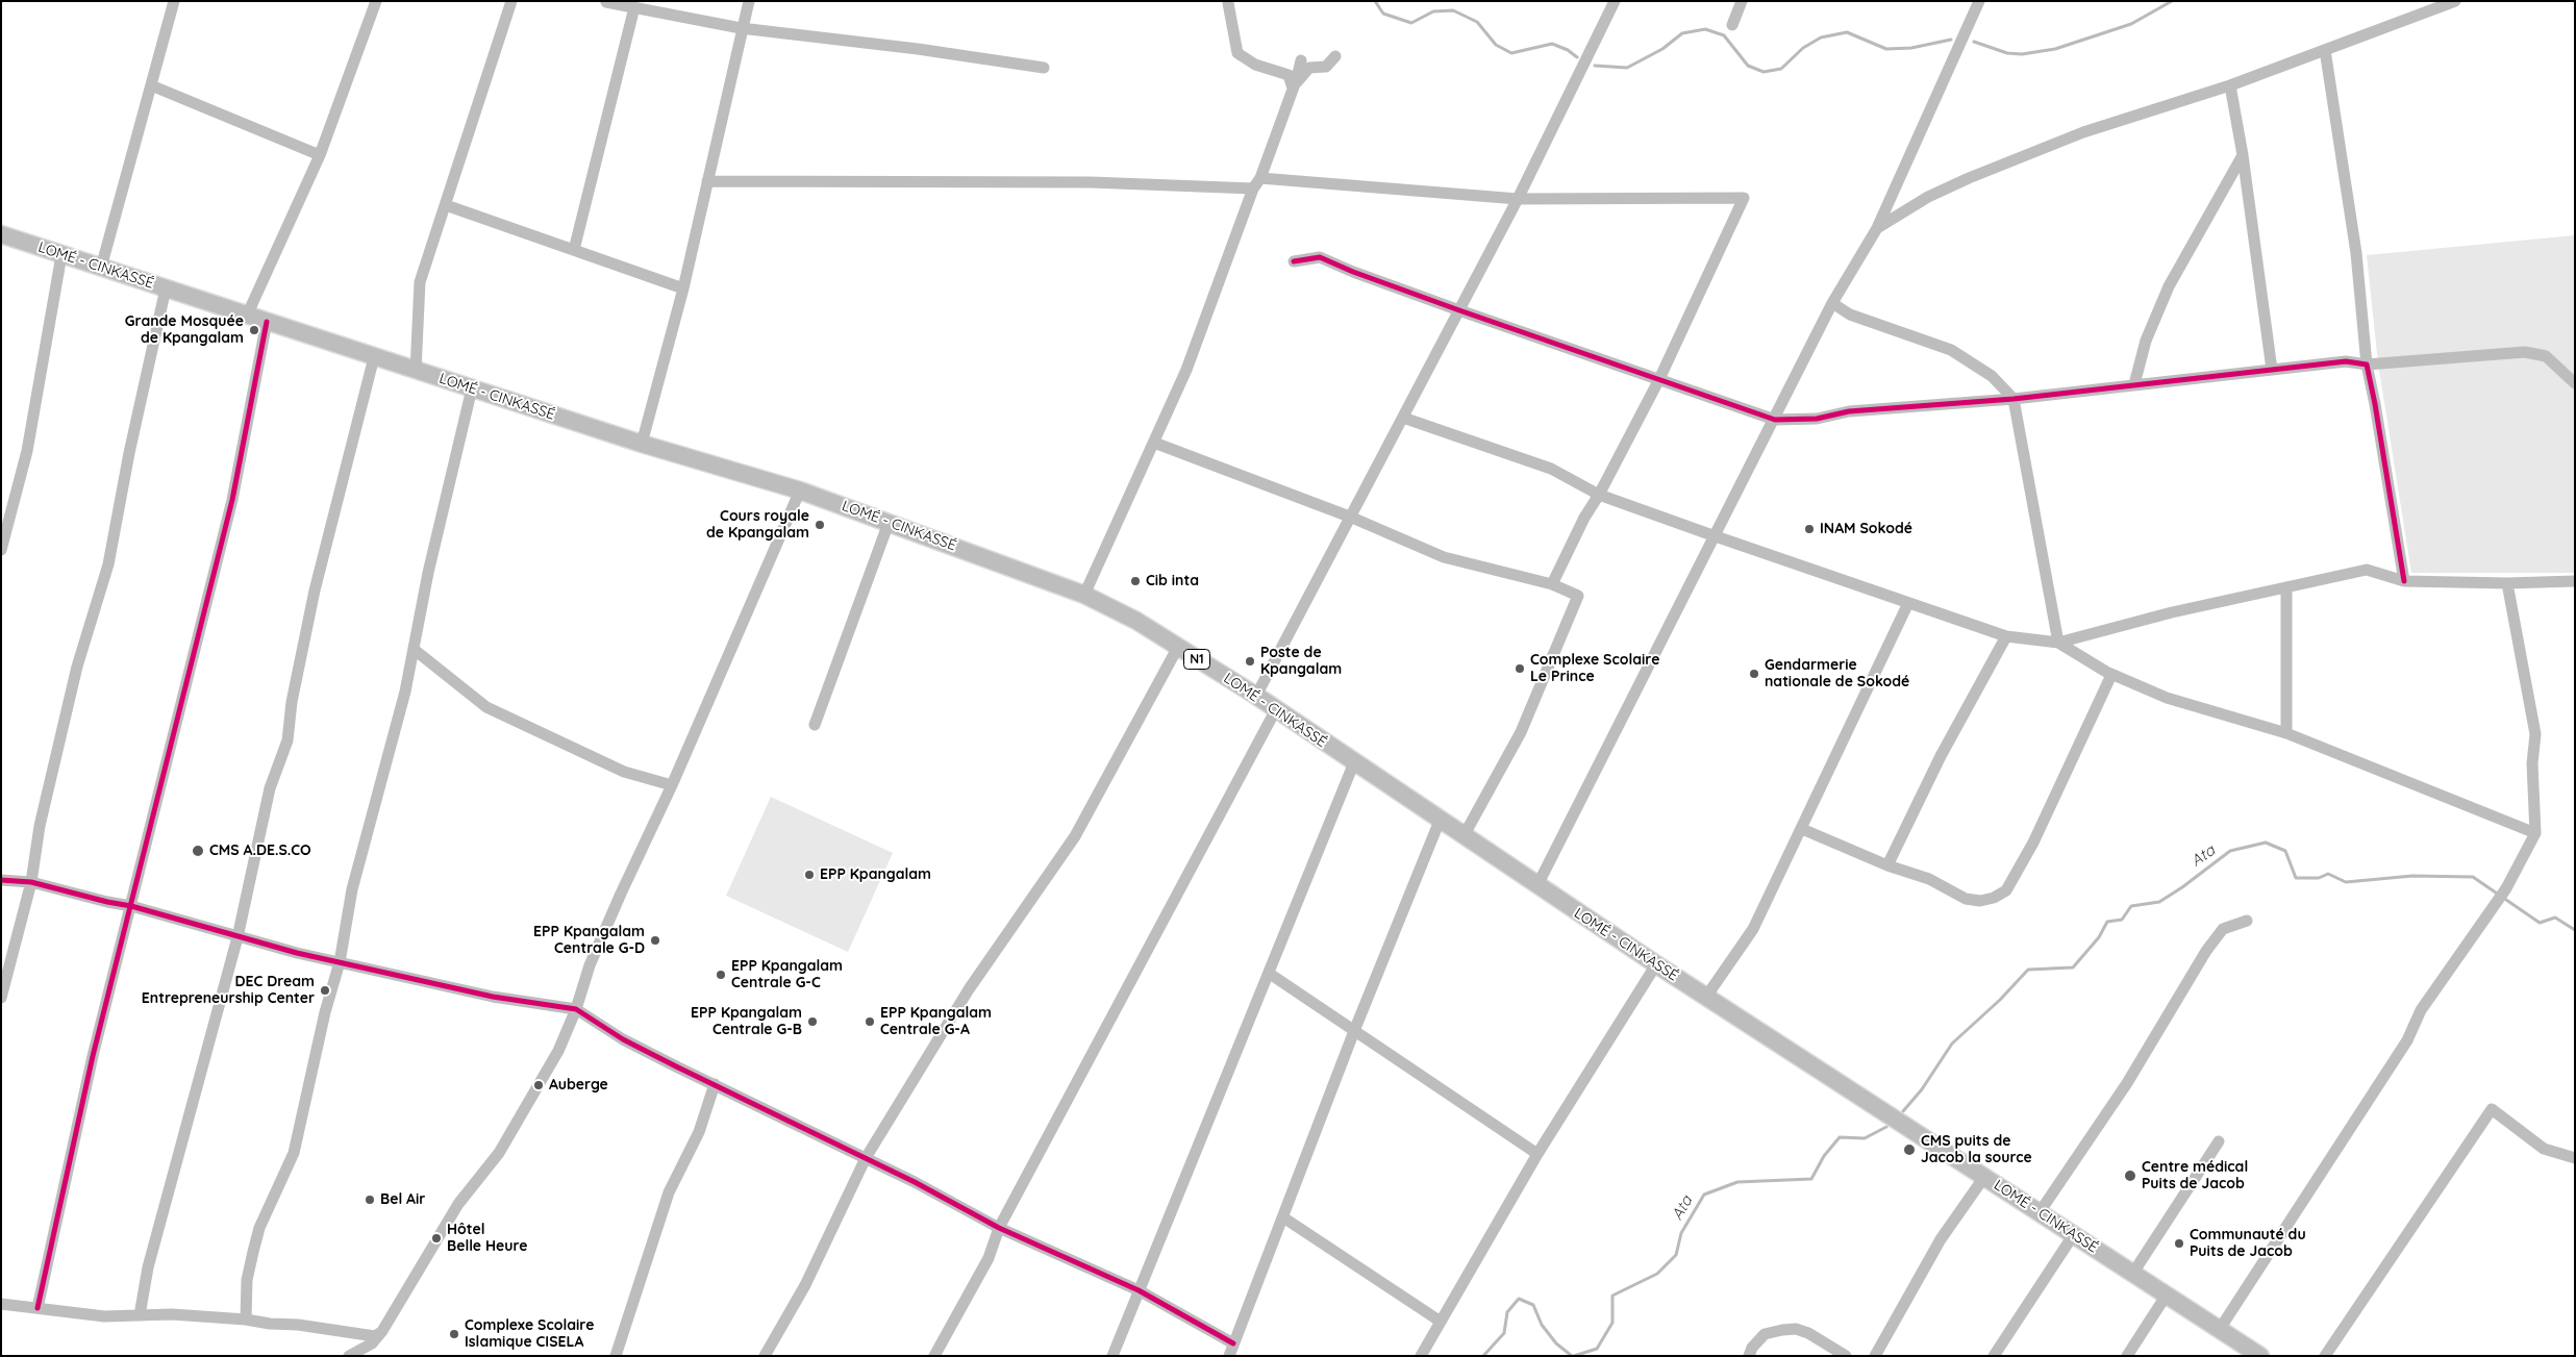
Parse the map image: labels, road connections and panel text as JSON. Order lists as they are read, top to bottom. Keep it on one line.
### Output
{"streets":{"highway":["LOMÉ - CINKASSÉ","N1"]},"water":["Ata"],"places":["Grande Mosquée de Kpangalam","Cours royale de Kpangalam","INAM Sokodé","Cib inta","Poste de Kpangalam","Complexe Scolaire Le Prince","Gendarmerie nationale de Sokodé","CMS A.DE.S.CO","EPP Kpangalam","EPP Kpangalam Centrale G-D","EPP Kpangalam Centrale G-C","DEC Dream Entrepreneurship Center","EPP Kpangalam Centrale G-B","EPP Kpangalam Centrale G-A","Auberge","CMS puits de Jacob la source","Centre médical Puits de Jacob","Bel Air","Hôtel Belle Heure","Communauté du Puits de Jacob","Complexe Scolaire Islamique CISELA"]}
